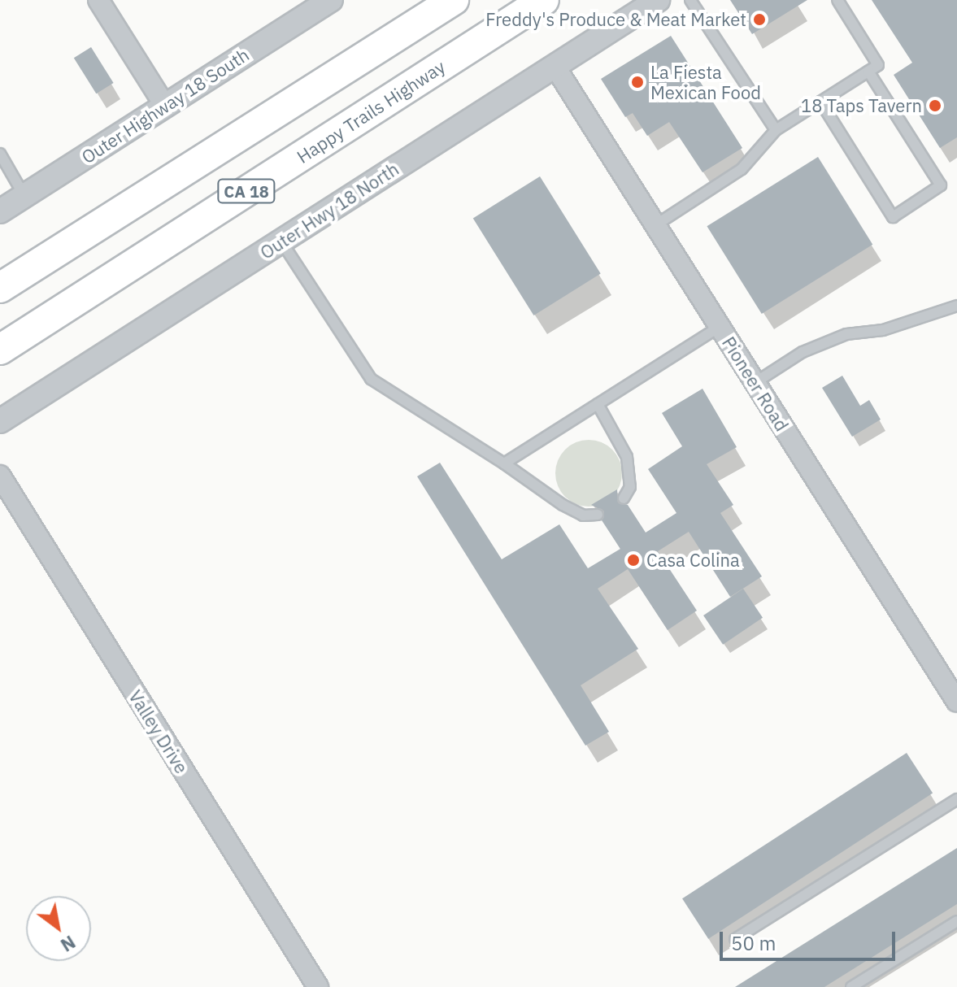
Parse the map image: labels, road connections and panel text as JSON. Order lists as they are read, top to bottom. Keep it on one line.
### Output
{"streets":{"main road":["Happy Trails Highway","CA 18"],"street":["Outer Highway 18 South","Outer Hwy 18 North","Pioneer Road","Valley Drive"]},"crossings":[["Outer Hwy 18 North","Pioneer Road"]],"places":["Freddy's Produce & Meat Market","La Fiesta Mexican Food","18 Taps Tavern","Casa Colina"],"scale_bar":"50 m","north":"bottom right"}
